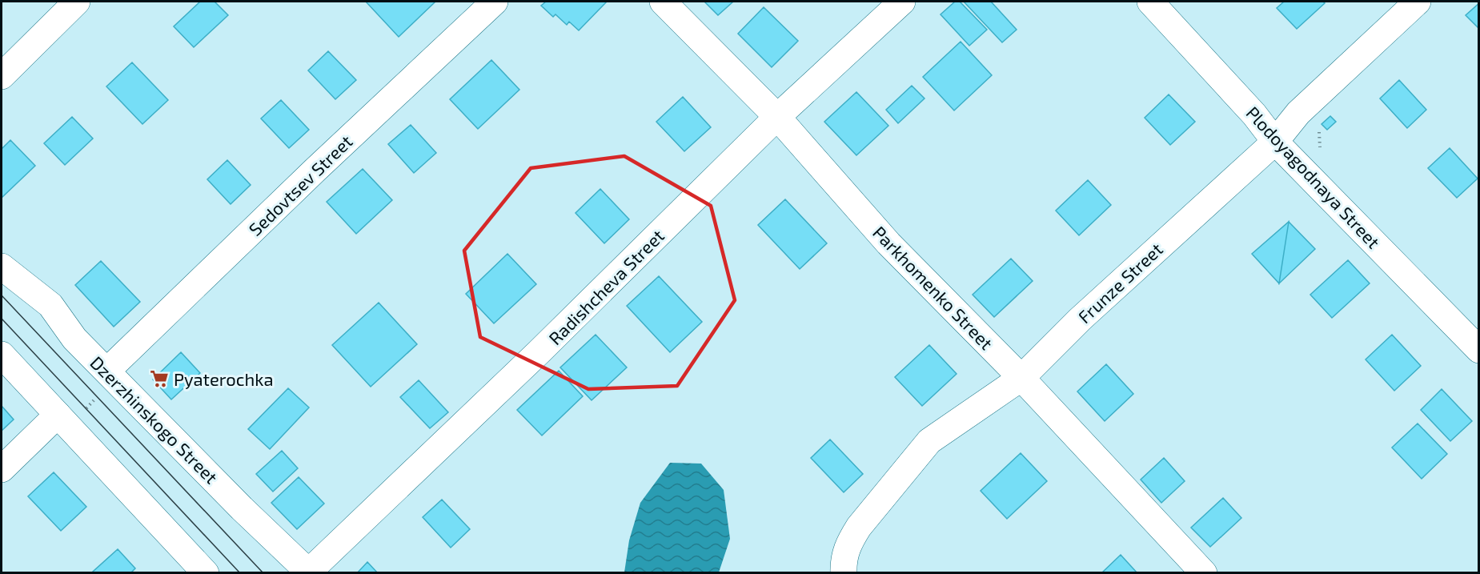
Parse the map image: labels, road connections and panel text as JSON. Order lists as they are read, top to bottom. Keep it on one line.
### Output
{"streets":{"street":["Plodoyagodnaya Street","Sedovtsev Street","Frunze Street","Radishcheva Street","Parkhomenko Street","Dzerzhinskogo Street"]},"crossings":[["Plodoyagodnaya Street","Frunze Street"],["Sedovtsev Street","Dzerzhinskogo Street"],["Frunze Street","Parkhomenko Street"],["Radishcheva Street","Parkhomenko Street"],["Radishcheva Street","Dzerzhinskogo Street"]],"places":{"supermarket":["Pyaterochka"]}}
